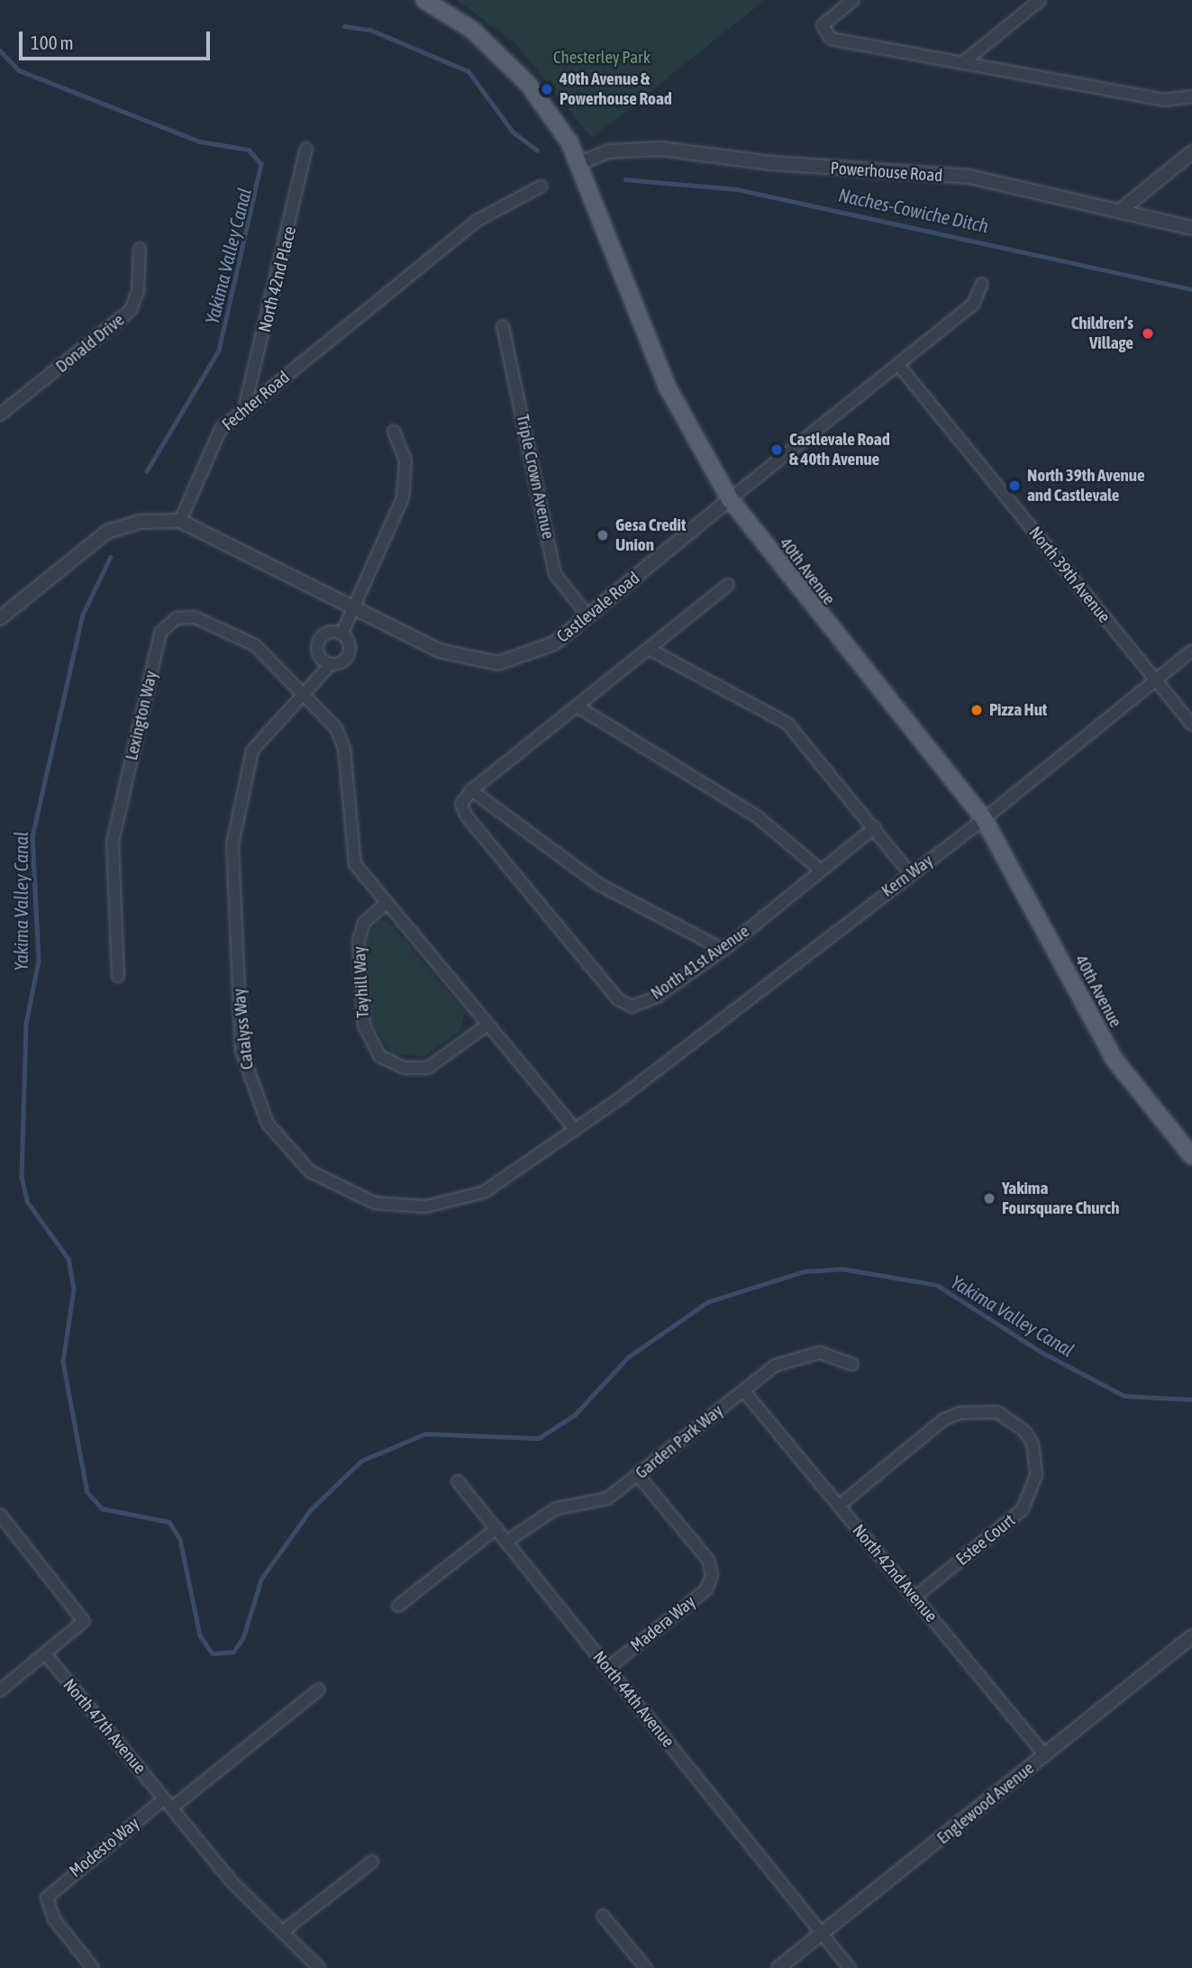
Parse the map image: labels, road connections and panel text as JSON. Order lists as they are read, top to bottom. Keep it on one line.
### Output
{"streets":{"main road":["40th Avenue"],"street":["Powerhouse Road","North 42nd Place","Donald Drive","Fechter Road","Triple Crown Avenue","North 39th Avenue","Castlevale Road","Lexington Way","Kern Way","North 41st Avenue","Tayhill Way","Catalyss Way","Garden Park Way","Estee Court","North 42nd Avenue","Madera Way","North 44th Avenue","North 47th Avenue","Englewood Avenue","Modesto Way"]},"crossings":[["Powerhouse Road","40th Avenue"],["North 42nd Place","Fechter Road"],["Fechter Road","Castlevale Road"],["Triple Crown Avenue","Castlevale Road"],["40th Avenue","Castlevale Road"],["40th Avenue","Kern Way"],["North 39th Avenue","Castlevale Road"],["North 39th Avenue","Kern Way"],["Castlevale Road","Catalyss Way"],["Lexington Way","Catalyss Way"],["Kern Way","Catalyss Way"],["Garden Park Way","North 42nd Avenue"],["Garden Park Way","Madera Way"],["Garden Park Way","North 44th Avenue"],["Estee Court","North 42nd Avenue"],["North 42nd Avenue","Englewood Avenue"],["Madera Way","North 44th Avenue"],["North 44th Avenue","Englewood Avenue"],["North 47th Avenue","Modesto Way"]],"water":["Naches-Cowiche Ditch","Yakima Valley Canal"],"parks":["Chesterley Park"],"places":["40th Avenue & Powerhouse Road","Children’s Village","Castlevale Road & 40th Avenue","North 39th Avenue and Castlevale","Gesa Credit Union","Pizza Hut","Yakima Foursquare Church"],"scale_bar":"100 m"}
